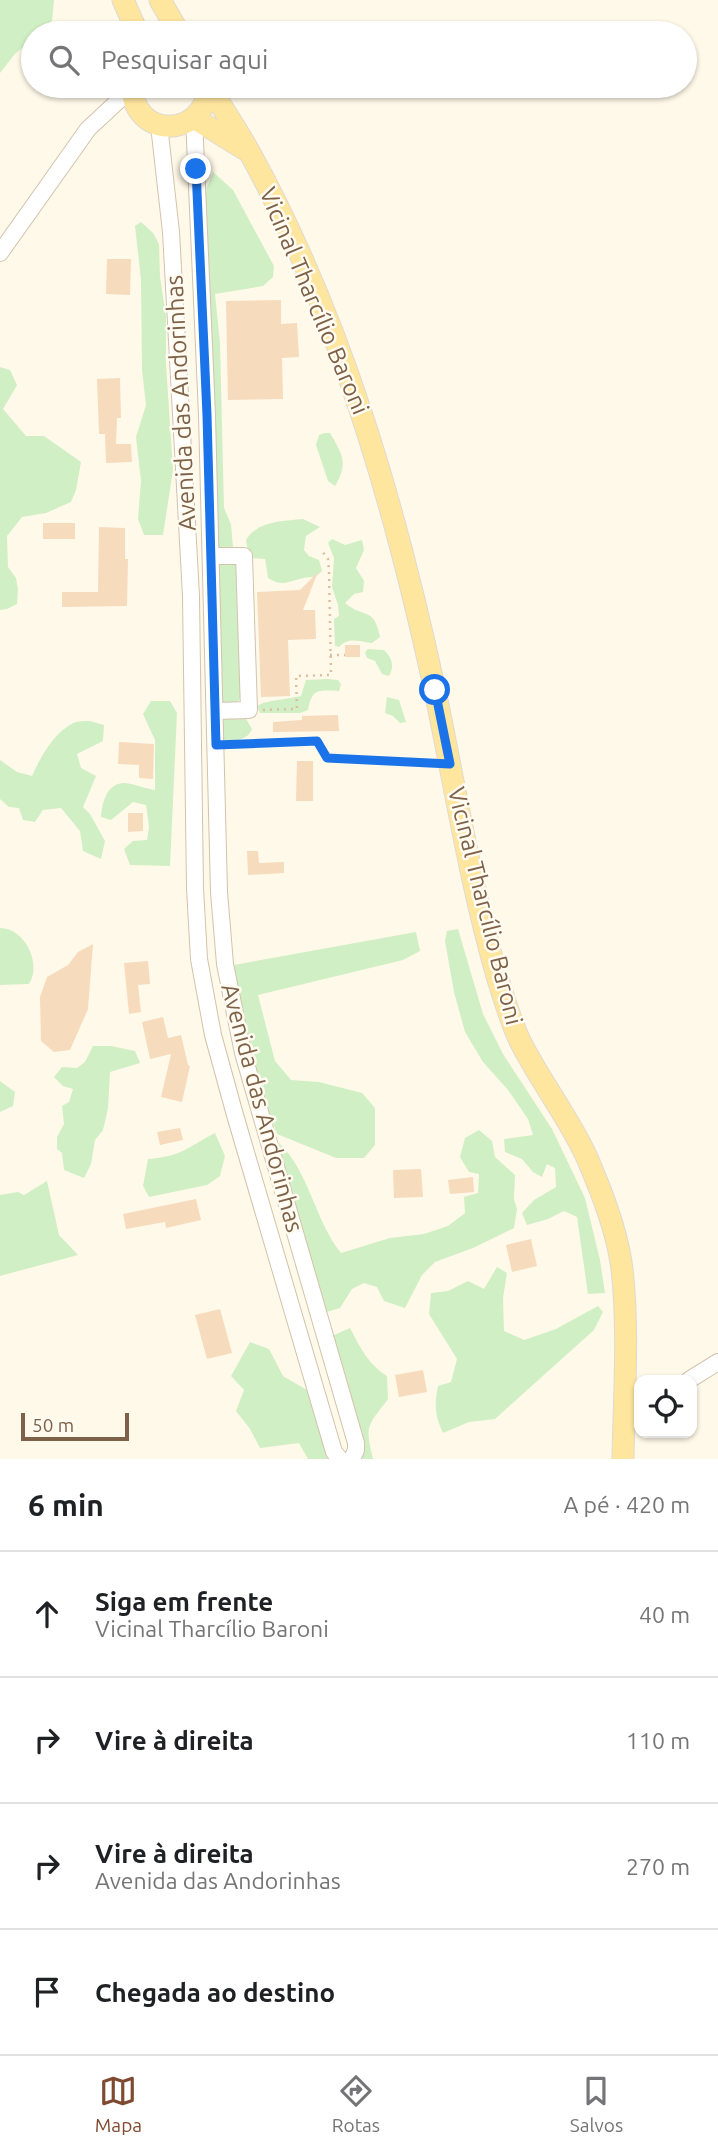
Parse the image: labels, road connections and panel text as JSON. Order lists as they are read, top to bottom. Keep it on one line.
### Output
{"streets":{"main road":["Vicinal Tharcílio Baroni"],"street":["Avenida das Andorinhas"]},"scale_bar":"50 m","page":{"search":"Pesquisar aqui","scale":"50 m","heading":["6 min","A pé · 420 m"],"list":[["Siga em frente","Vicinal Tharcílio Baroni","40 m"],["Vire à direita","110 m"],["Vire à direita","Avenida das Andorinhas","270 m"],"Chegada ao destino"],"nav":["Mapa","Rotas","Salvos"]}}
